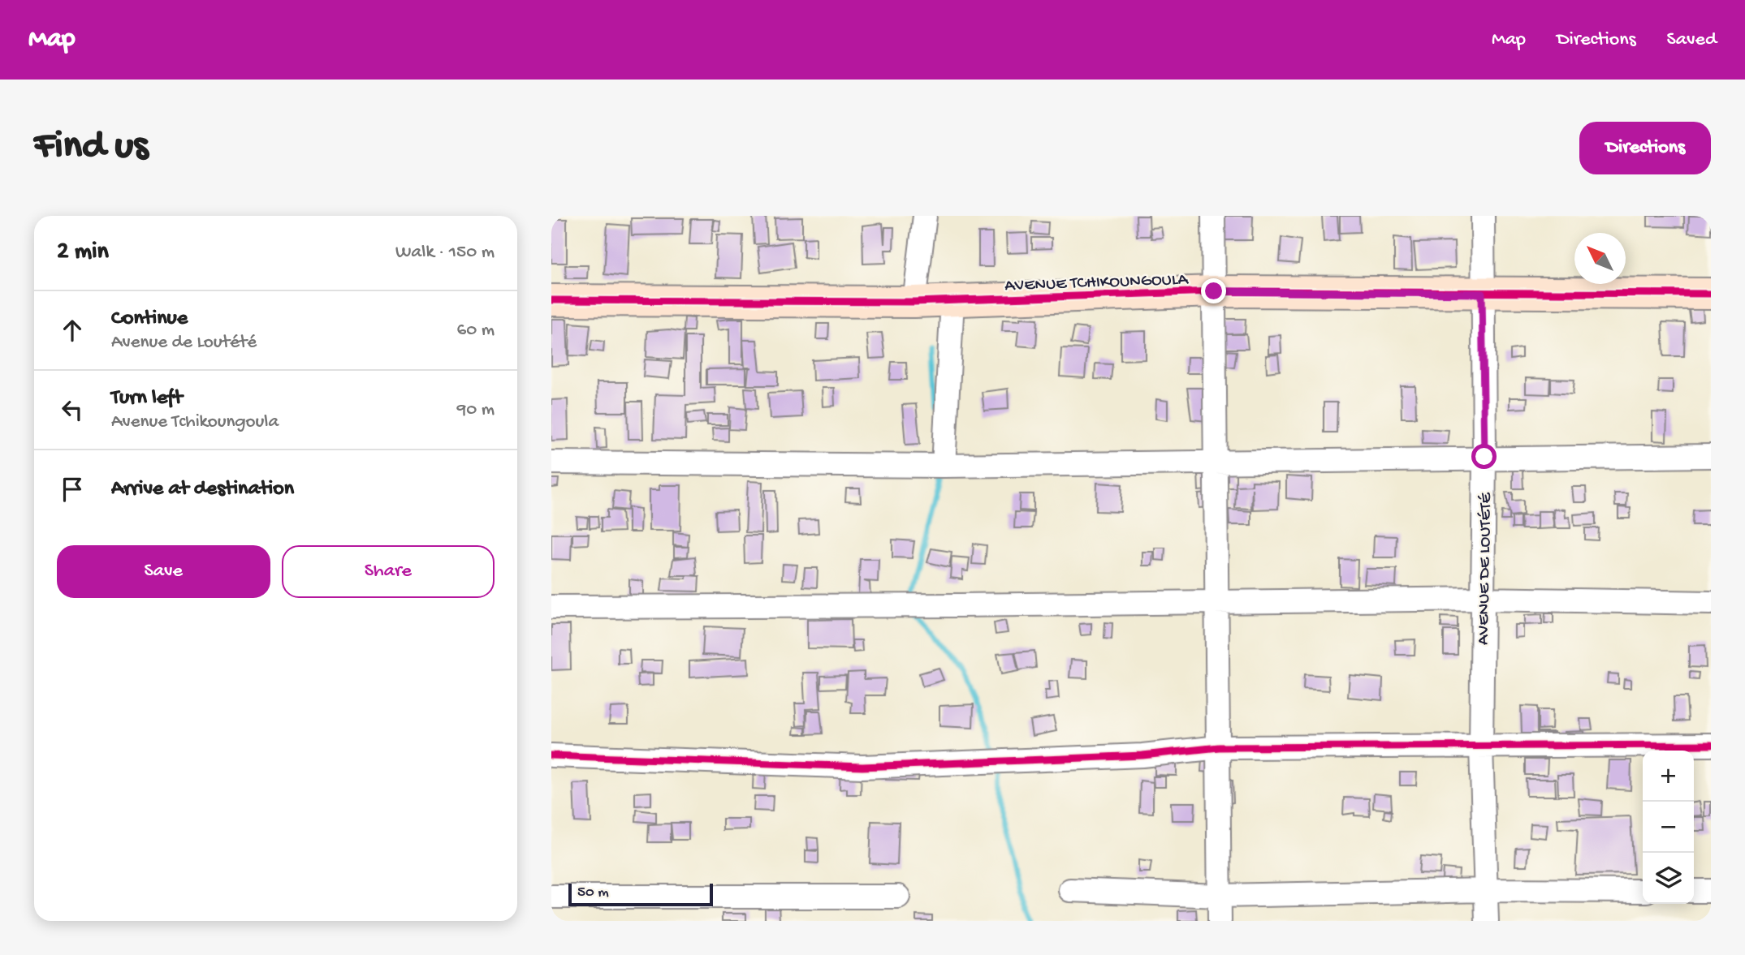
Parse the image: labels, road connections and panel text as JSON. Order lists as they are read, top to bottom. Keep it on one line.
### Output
{"streets":{"street":["AVENUE TCHIKOUNGOULA","AVENUE DE LOUTÉTÉ"]},"crossings":[["AVENUE TCHIKOUNGOULA","AVENUE DE LOUTÉTÉ"]],"scale_bar":"50 m","north":"top left","page":{"header":"Map","nav":["Map","Directions","Saved"],"buttons":["Directions",["Save","Share"]],"title":"Find us","heading":["2 min","Walk · 150 m"],"list":[["Continue","Avenue de Loutété","60 m"],["Turn left","Avenue Tchikoungoula","90 m"],"Arrive at destination"],"map_buttons":["+","−"],"scale":"50 m"}}
